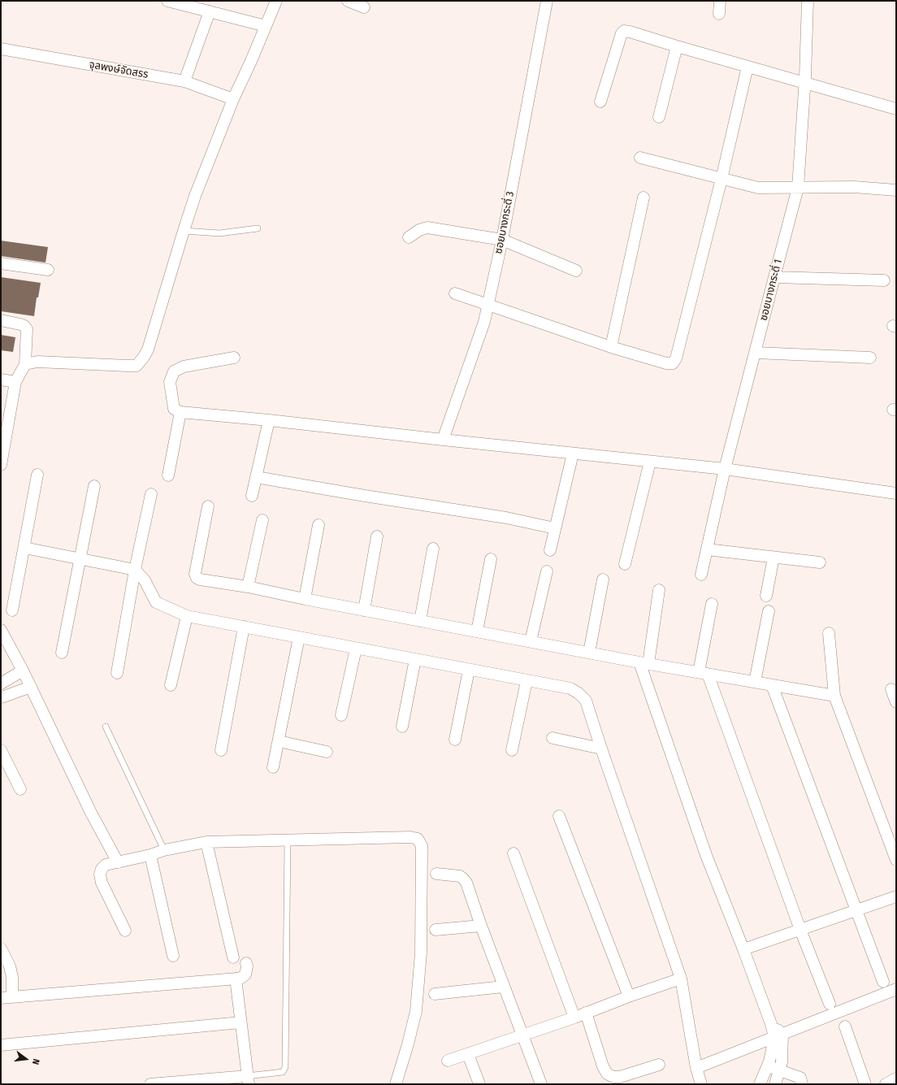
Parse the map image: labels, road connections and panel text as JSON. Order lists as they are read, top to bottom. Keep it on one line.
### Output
{"streets":{"street":["จุลพงษ์จัดสรร","ซอยบางกระดี่ 3","ซอยบางกระดี่ 1"]},"north":"right"}
